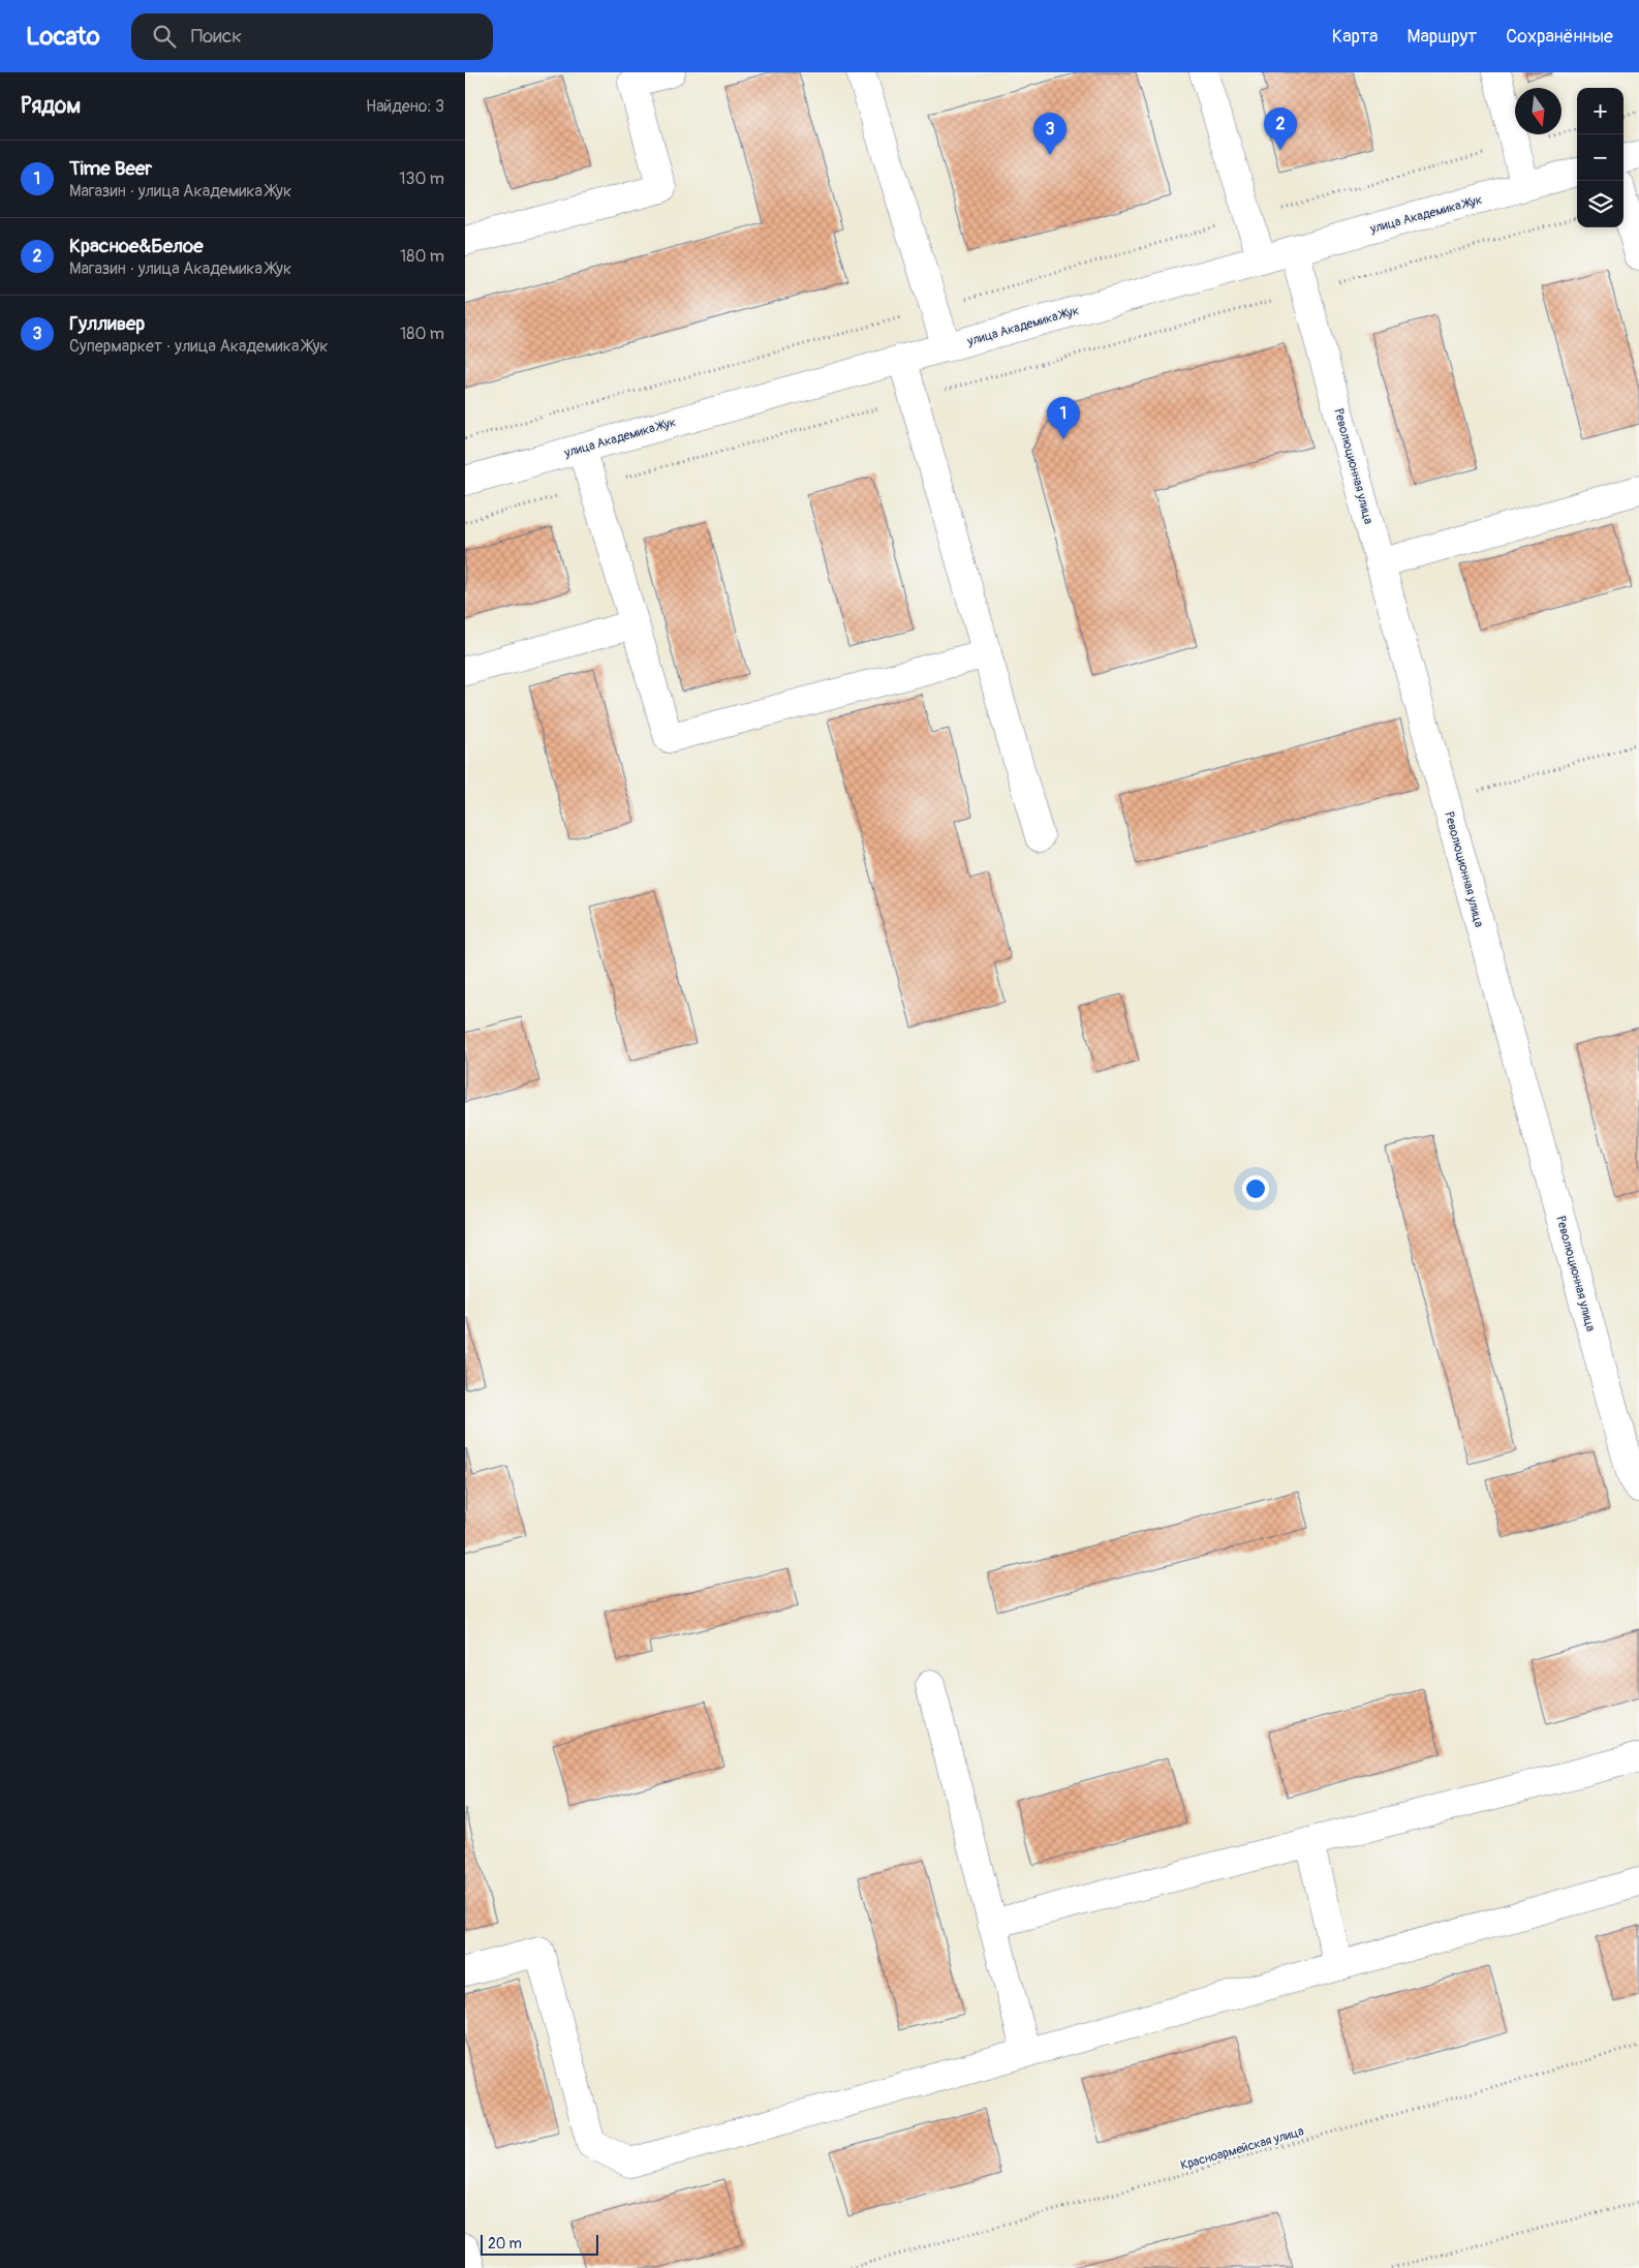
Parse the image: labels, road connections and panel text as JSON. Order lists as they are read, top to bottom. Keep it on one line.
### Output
{"streets":{"street":["улица Академика Жук","Революционная улица"],"path":["Красноармейская улица"]},"crossings":[["улица Академика Жук","Революционная улица"]],"scale_bar":"20 m","north":"bottom","page":{"header":"Locato","search":"Поиск","nav":["Карта","Маршрут","Сохранённые"],"heading":["Рядом","Найдено: 3"],"map_buttons":["+","−"],"pins":["2","3","1"],"list":[{"mark":"1","name":"Time Beer","note":"Магазин · улица Академика Жук","value":"130 m"},{"mark":"2","name":"Красное&Белое","note":"Магазин · улица Академика Жук","value":"180 m"},{"mark":"3","name":"Гулливер","note":"Супермаркет · улица Академика Жук","value":"180 m"}],"scale":"20 m"}}
